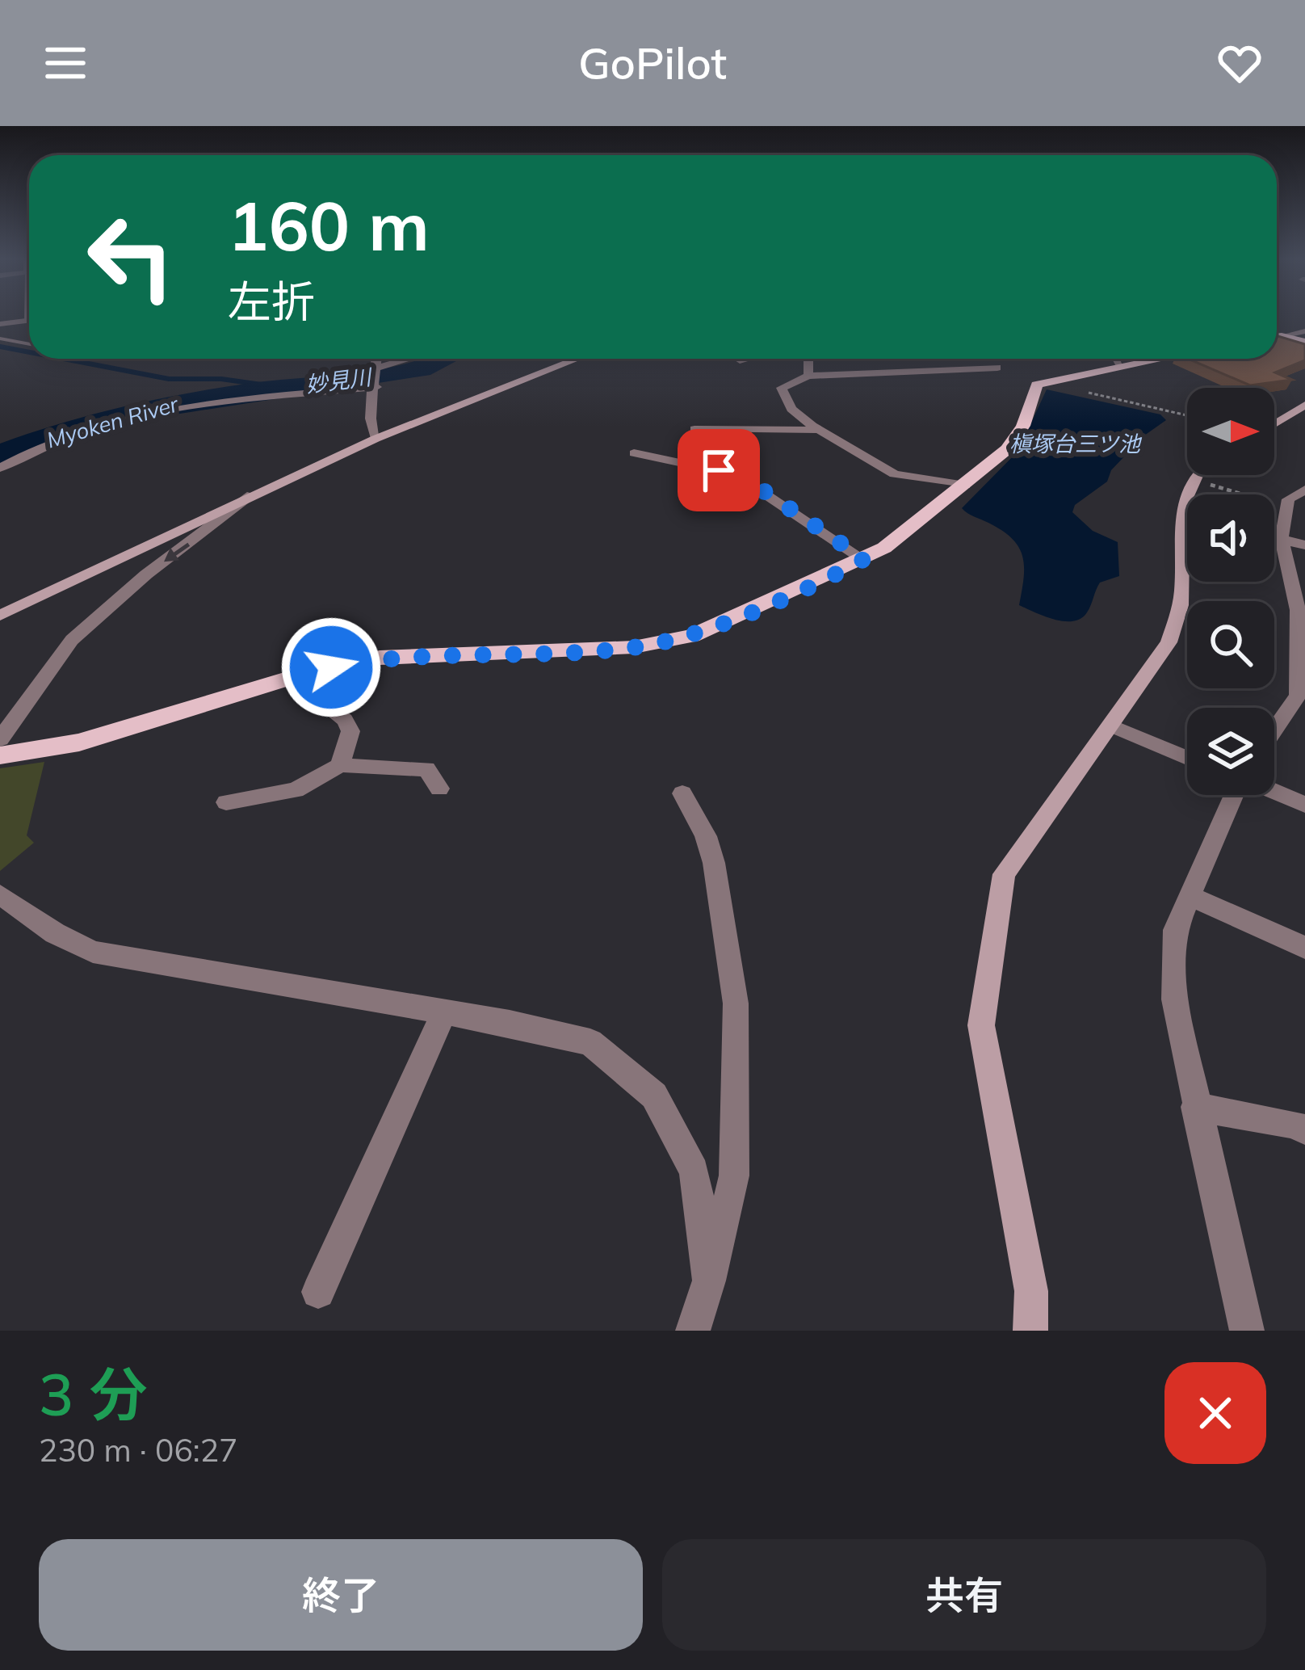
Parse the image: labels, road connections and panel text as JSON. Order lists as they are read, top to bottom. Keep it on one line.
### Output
{"water":["妙見川","Myoken River","槇塚台三ツ池"],"north":"right","page":{"header":"GoPilot","turn":["160 m","左折"],"heading":["3 分","230 m · 06:27"],"buttons":["終了","共有"]}}
